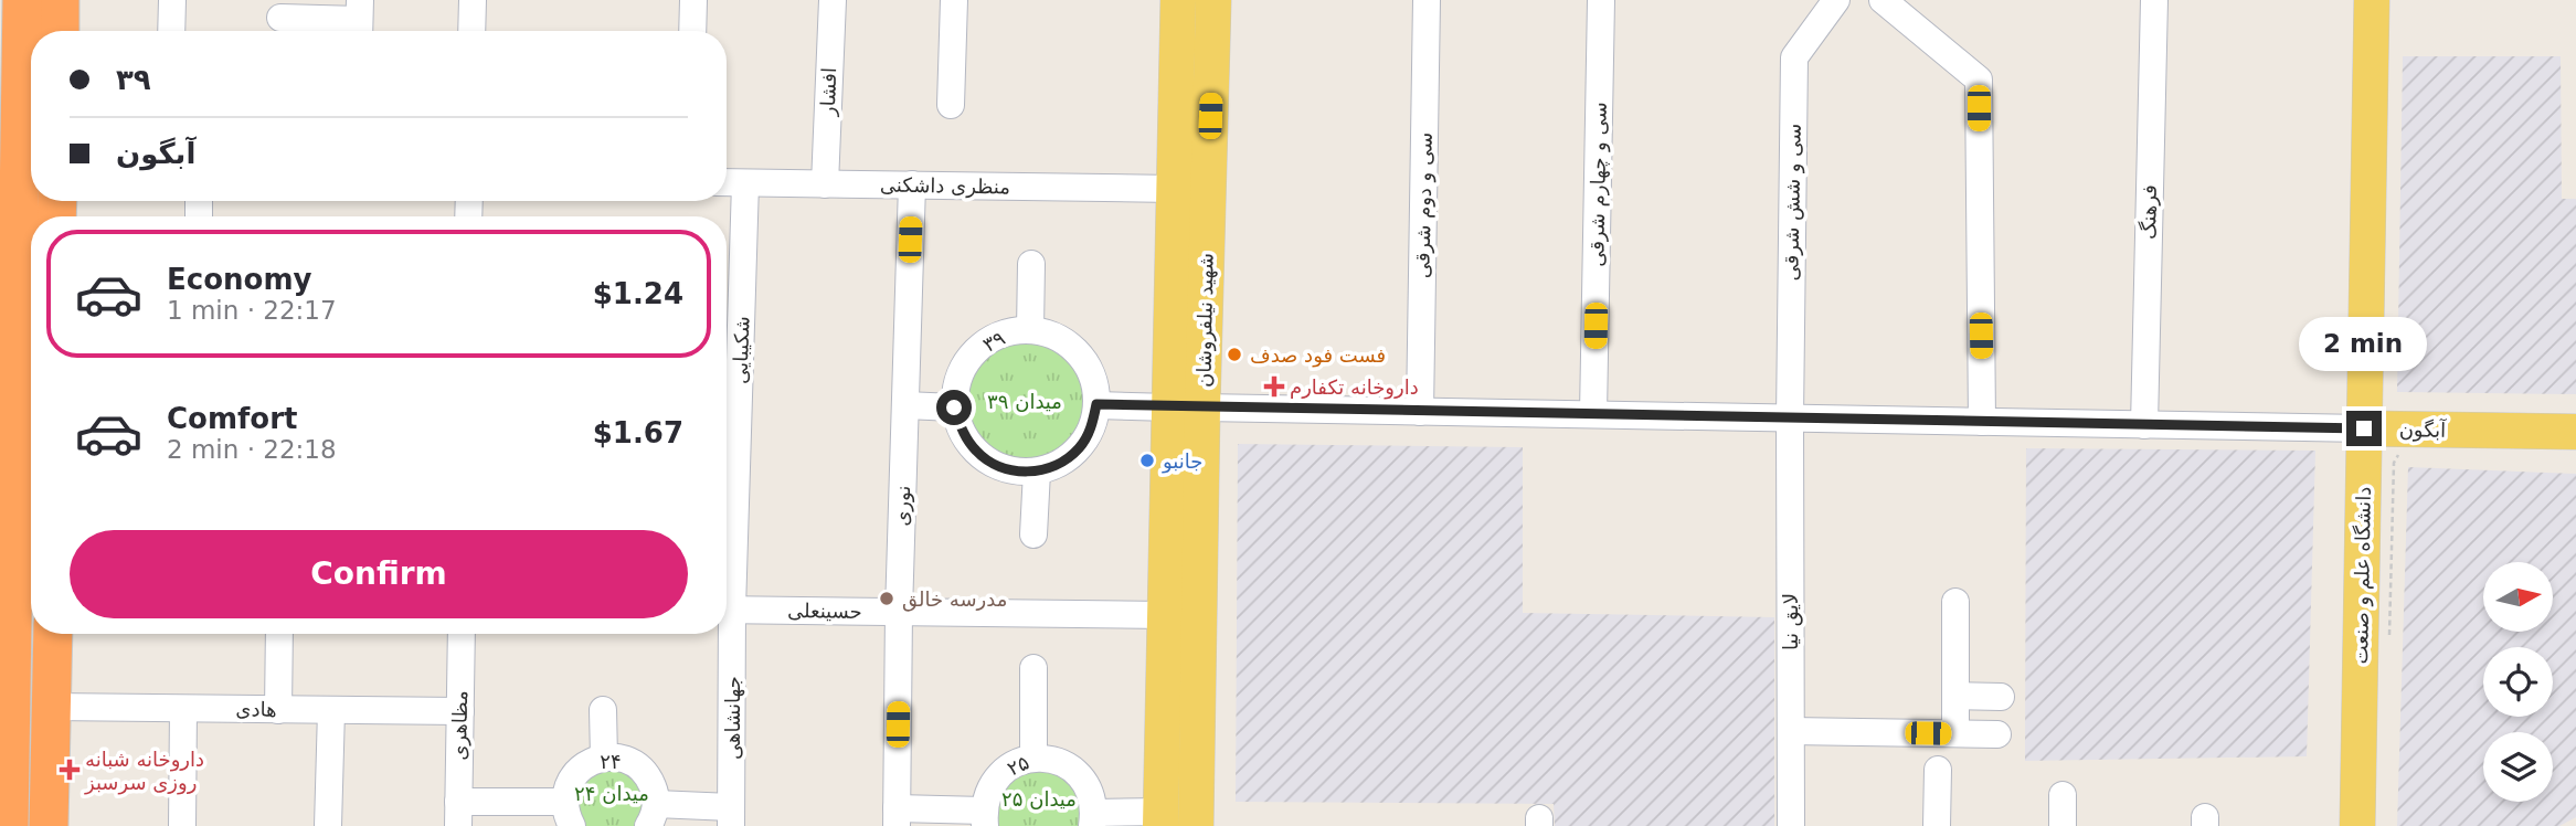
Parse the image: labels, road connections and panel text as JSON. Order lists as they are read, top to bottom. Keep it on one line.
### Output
{"streets":{"main road":["شهید نیلفروشان","آبگون","دانشگاه علم و صنعت"],"street":["افشار","سی و چهارم شرقی","منظری داشکنی","سی و شش شرقی","سی و دوم شرقی","فرهنگ","۳۹","شکیبایی","نوری","حسینعلی","لایق نیا","هادی","جهانشاهی","مظاهری","۲۴","۲۵"]},"crossings":[["افشار","منظری داشکنی"],["سی و چهارم شرقی","آبگون"],["منظری داشکنی","شهید نیلفروشان"],["منظری داشکنی","شکیبایی"],["منظری داشکنی","نوری"],["سی و شش شرقی","آبگون"],["سی و شش شرقی","لایق نیا"],["سی و دوم شرقی","آبگون"],["فرهنگ","آبگون"],["شهید نیلفروشان","آبگون"],["۳۹","آبگون"],["آبگون","دانشگاه علم و صنعت"],["آبگون","لایق نیا"],["نوری","حسینعلی"],["هادی","مظاهری"]],"parks":["میدان ۳۹","میدان ۲۴","میدان ۲۵"],"places":{"other":["فست فود صدف","جانبو","مدرسه خالق"],"health":["داروخانه تکفارم","داروخانه شبانه روزی سرسبز"]},"north":"right","page":{"banner":["۳۹","آبگون"],"list":[{"name":"Economy","note":"1 min · 22:17","value":"$1.24"},{"name":"Comfort","note":"2 min · 22:18","value":"$1.67"}],"bubble":"2 min","buttons":"Confirm"}}
